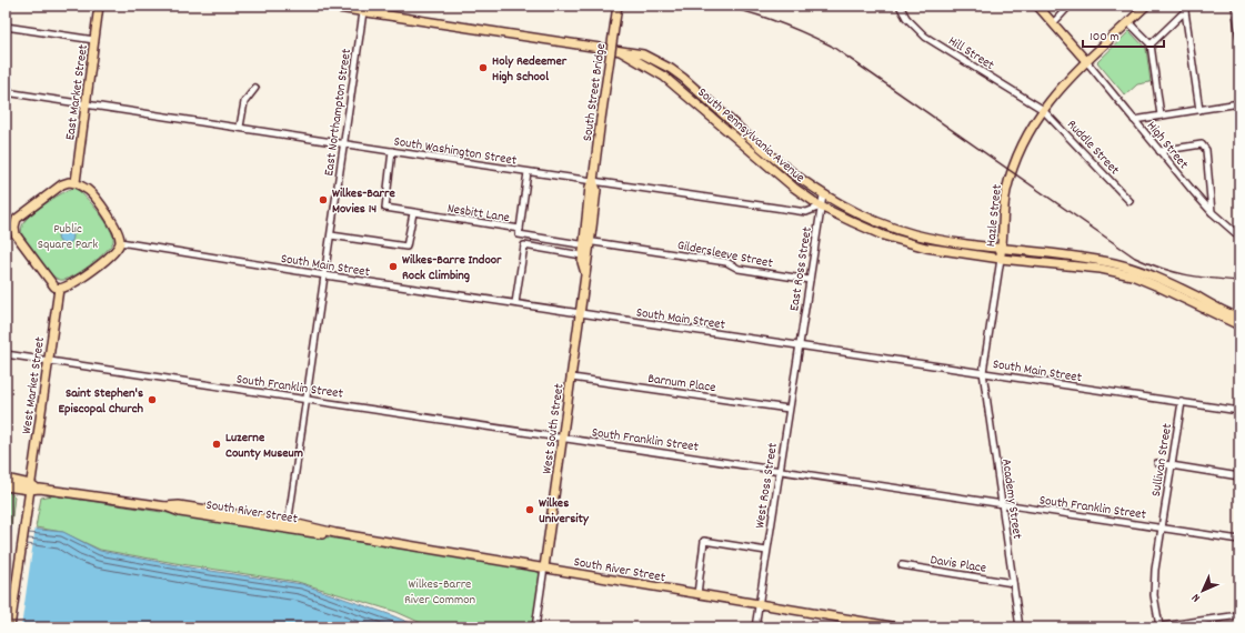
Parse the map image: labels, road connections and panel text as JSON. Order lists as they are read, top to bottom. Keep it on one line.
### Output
{"streets":{"main road":["East Market Street","South Street Bridge","South Pennsylvania Avenue","Hazle Street","West Market Street","West South Street","South River Street"],"street":["Hill Street","East Northampton Street","High Street","Ruddle Street","South Washington Street","Nesbitt Lane","Gildersleeve Street","South Main Street","East Ross Street","Barnum Place","South Franklin Street","Sullivan Street","West Ross Street","Academy Street","Davis Place"]},"crossings":[["Hill Street","Ruddle Street"],["Hill Street","Hazle Street"],["East Market Street","South Washington Street"],["East Market Street","South Main Street"],["East Market Street","West Market Street"],["South Street Bridge","South Washington Street"],["South Street Bridge","Nesbitt Lane"],["South Street Bridge","Gildersleeve Street"],["East Northampton Street","South Pennsylvania Avenue"],["East Northampton Street","South Washington Street"],["East Northampton Street","South Main Street"],["East Northampton Street","South Franklin Street"],["East Northampton Street","South River Street"],["South Pennsylvania Avenue","South Washington Street"],["South Pennsylvania Avenue","Hazle Street"],["South Pennsylvania Avenue","East Ross Street"],["High Street","Hazle Street"],["Ruddle Street","Hazle Street"],["South Washington Street","Nesbitt Lane"],["South Washington Street","East Ross Street"],["Nesbitt Lane","Gildersleeve Street"],["Hazle Street","South Main Street"],["Hazle Street","Academy Street"],["Gildersleeve Street","East Ross Street"],["South Main Street","East Ross Street"],["South Main Street","West Market Street"],["South Main Street","West South Street"],["South Main Street","Sullivan Street"],["South Main Street","West Ross Street"],["South Main Street","Academy Street"],["East Ross Street","West Ross Street"],["Barnum Place","West South Street"],["Barnum Place","West Ross Street"],["West Market Street","South Franklin Street"],["West Market Street","South River Street"],["South Franklin Street","West South Street"],["South Franklin Street","Sullivan Street"],["South Franklin Street","West Ross Street"],["South Franklin Street","Academy Street"],["West South Street","South River Street"],["West Ross Street","South River Street"],["Academy Street","Davis Place"]],"parks":["Public Square Park","Wilkes-Barre River Common"],"places":["Holy Redeemer High School","Wilkes-Barre Movies 14","Wilkes-Barre Indoor Rock Climbing","Saint Stephen's Episcopal Church","Luzerne County Museum","Wilkes University"],"scale_bar":"100 m","north":"bottom left"}
